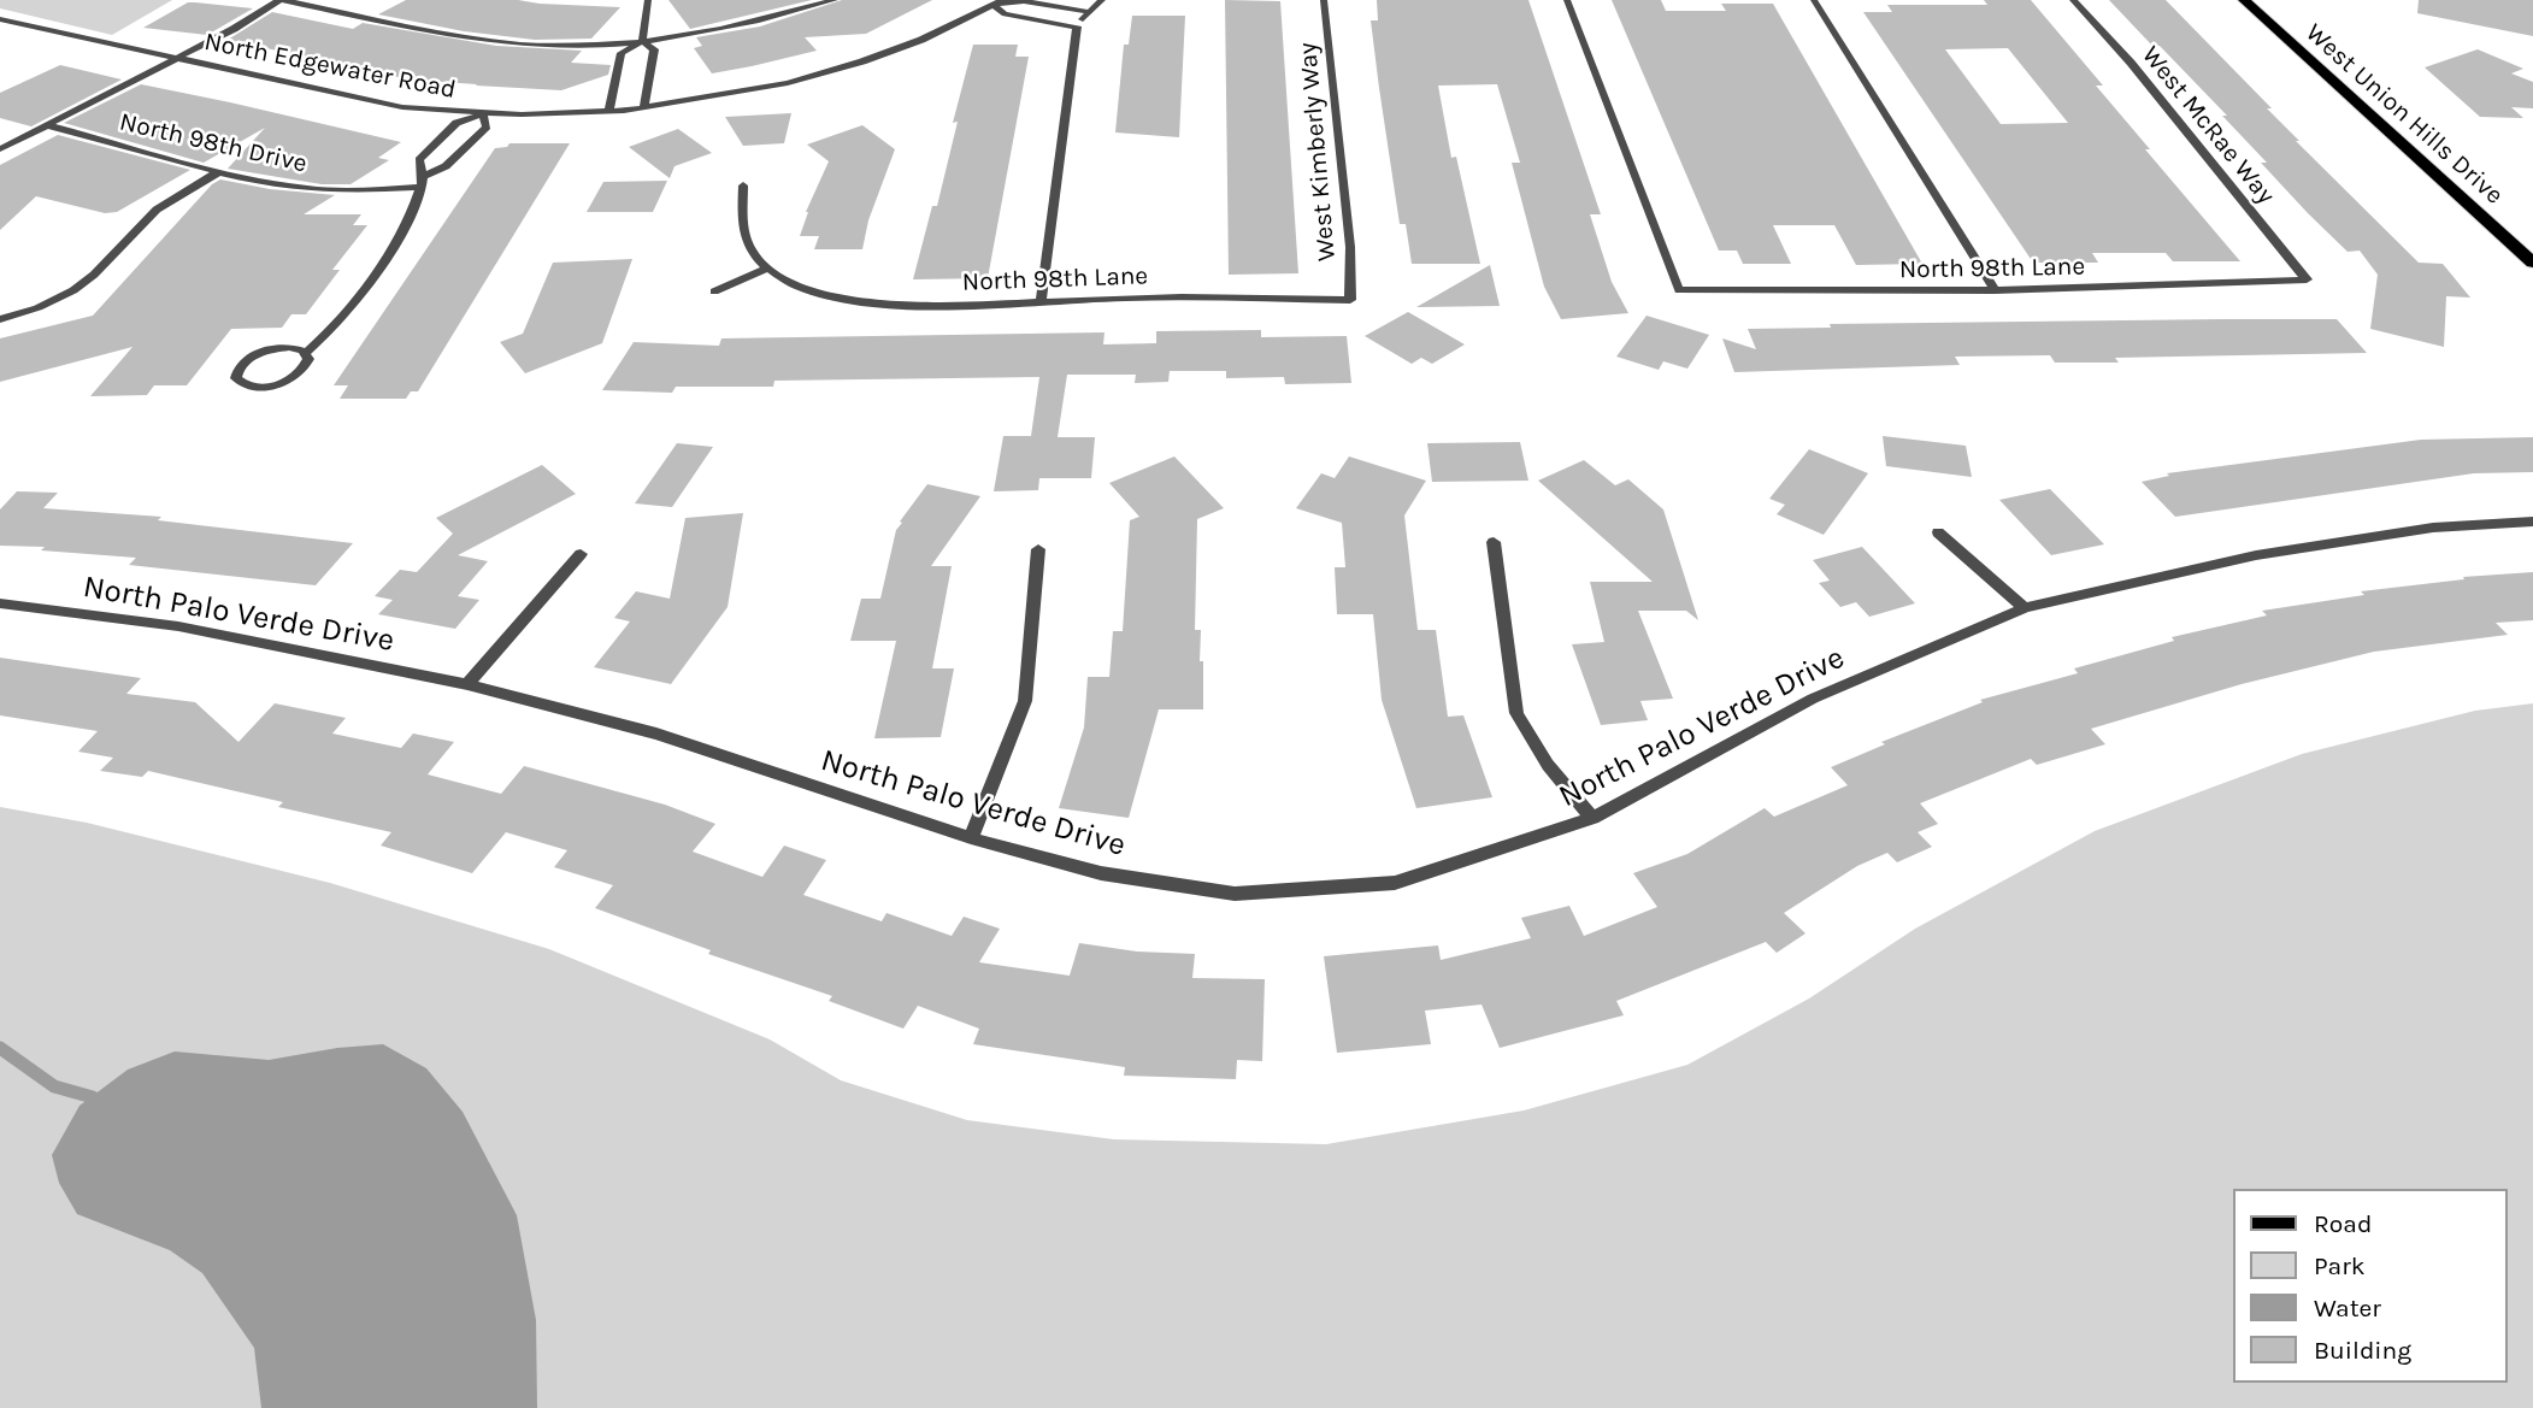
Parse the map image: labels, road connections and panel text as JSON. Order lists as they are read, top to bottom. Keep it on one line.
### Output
{"streets":{"main road":["West Union Hills Drive"],"street":["North Edgewater Road","West McRae Way","North 98th Drive","West Kimberly Way","North 98th Lane","North Palo Verde Drive"]},"crossings":[["West McRae Way","North 98th Lane"],["West Kimberly Way","North 98th Lane"]],"legend":["Road","Park","Water","Building"]}
